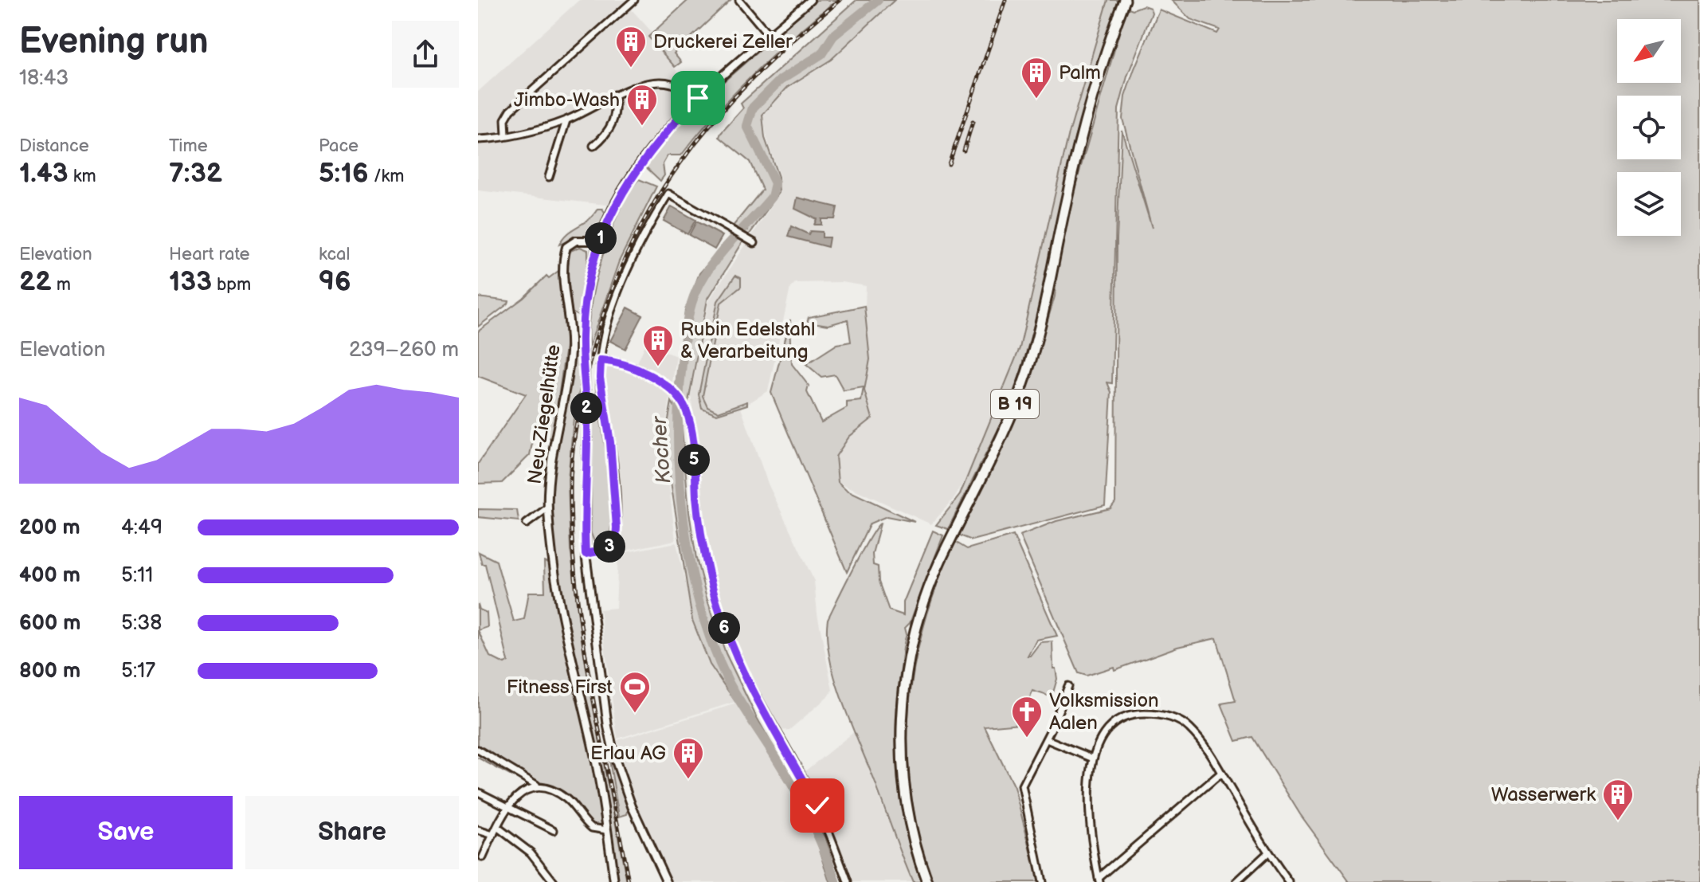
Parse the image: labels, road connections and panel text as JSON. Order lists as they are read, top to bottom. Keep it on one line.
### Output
{"streets":{"highway":["B 19"],"street":["Neu-Ziegelhütte"]},"water":["Kocher"],"places":{"building":["Druckerei Zeller","Palm","Jimbo-Wash","Rubin Edelstahl & Verarbeitung","Erlau AG","Wasserwerk"],"sports":["Fitness First"],"church":["Volksmission Aalen"]},"north":"bottom left","page":{"heading":["Evening run","18:43"],"stats":[["Distance","1.43 km"],["Time","7:32"],["Pace","5:16 /km"],["Elevation","22 m"],["Heart rate","133 bpm"],["kcal","96"]],"pins":["1","2","5","3","6"],"chart":["Elevation","239–260 m"],"list":[{"name":"200 m","note":"4:49"},{"name":"400 m","note":"5:11"},{"name":"600 m","note":"5:38"},{"name":"800 m","note":"5:17"}],"buttons":["Save","Share"]}}
